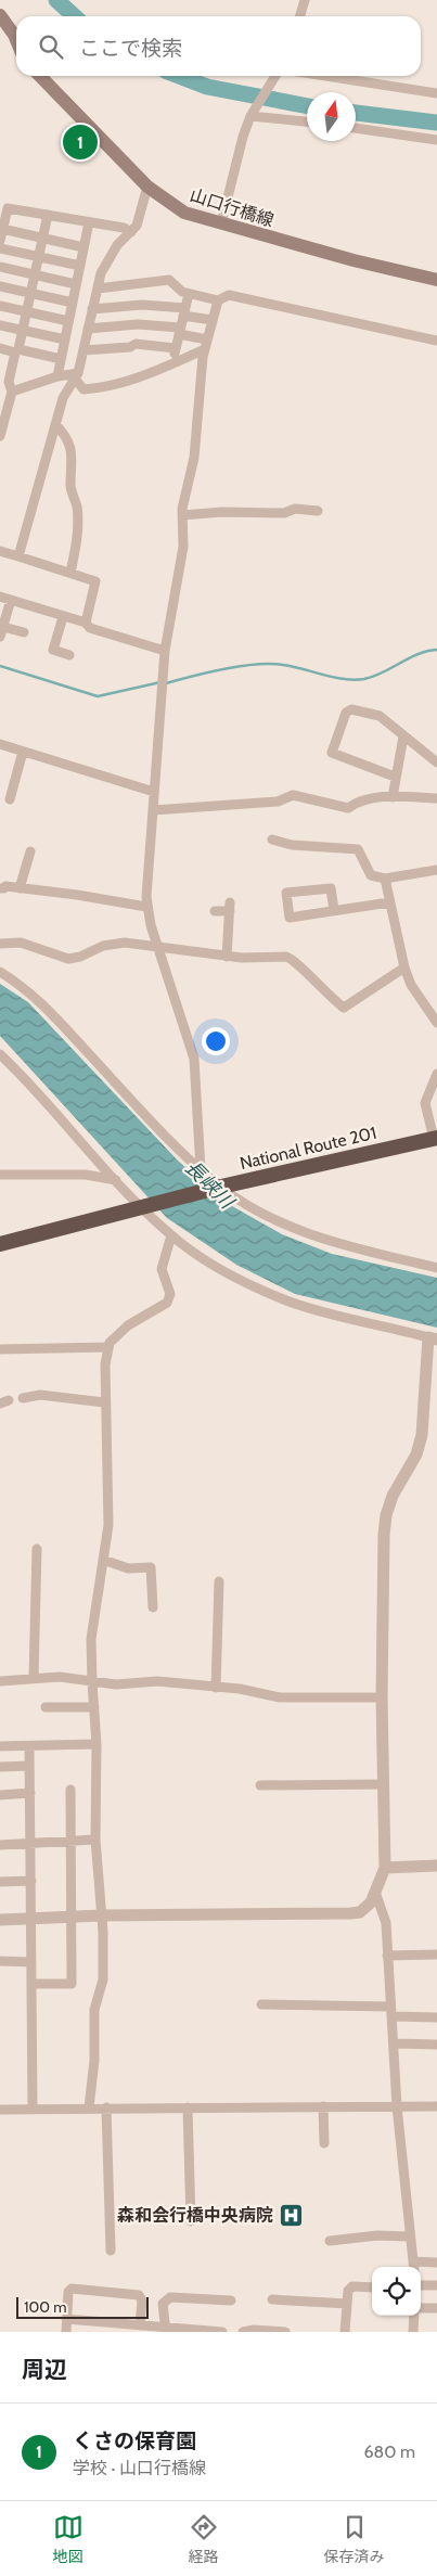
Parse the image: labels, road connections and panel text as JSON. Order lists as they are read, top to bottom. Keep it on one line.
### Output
{"streets":{"highway":["National Route 201"],"main road":["山口行橋線"]},"water":["長峡川"],"places":{"hospital":["森和会行橋中央病院"]},"scale_bar":"100 m","north":"top","page":{"search":"ここで検索","pins":"1","scale":"100 m","heading":"周辺","list":[{"mark":"1","name":"くさの保育園","note":"学校 · 山口行橋線","value":"680 m"}],"nav":["地図","経路","保存済み"]}}
